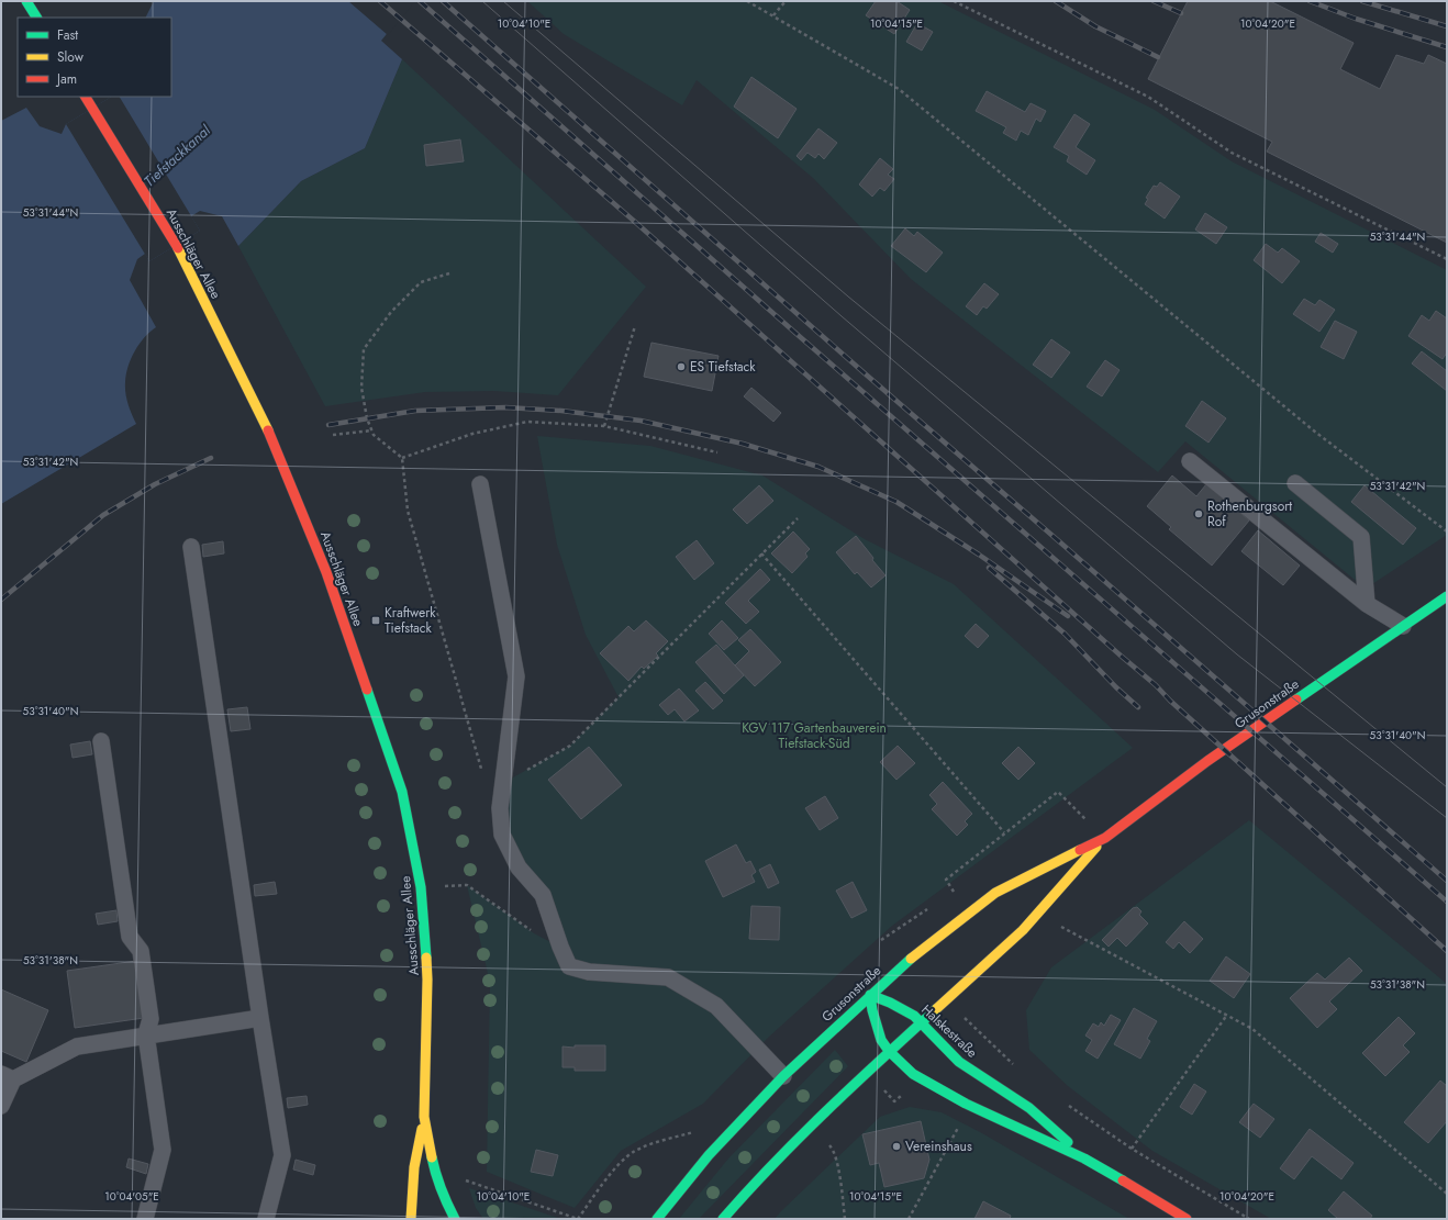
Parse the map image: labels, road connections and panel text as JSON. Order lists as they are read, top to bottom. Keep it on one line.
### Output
{"streets":{"street":["Ausschläger Allee","Grusonstraße","Halskestraße"]},"crossings":[["Grusonstraße","Halskestraße"]],"water":["Tiefstackkanal"],"parks":["KGV 117 Gartenbauverein Tiefstack-Süd"],"places":{"other":["ES Tiefstack","Rothenburgsort Rof","Vereinshaus"],"transit":["Kraftwerk Tiefstack"]},"legend":["Fast","Slow","Jam"],"coordinates":["10°04'10\"E","10°04'15\"E","10°04'20\"E","53°31'44\"N","53°31'42\"N","53°31'40\"N","53°31'38\"N","10°04'05\"E"]}
